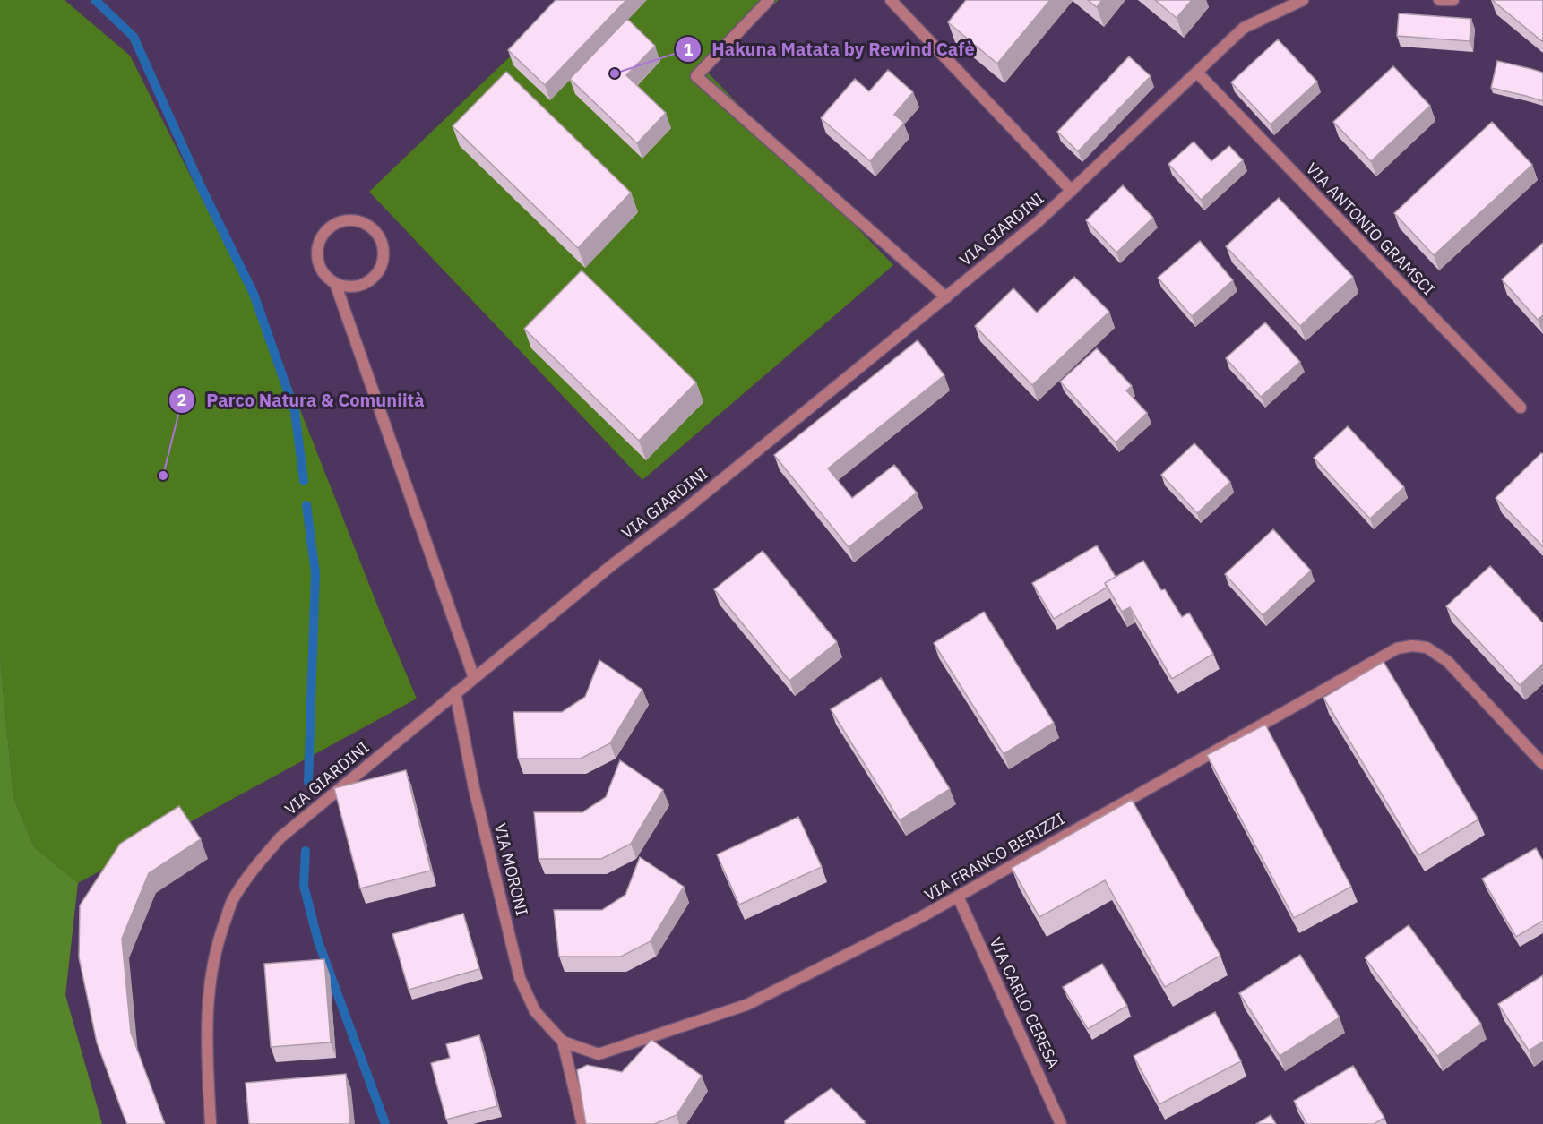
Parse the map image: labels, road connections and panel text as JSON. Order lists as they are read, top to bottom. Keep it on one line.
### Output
{"streets":{"street":["VIA GIARDINI","VIA ANTONIO GRAMSCI","VIA FRANCO BERIZZI","VIA MORONI","VIA CARLO CERESA"]},"crossings":[["VIA GIARDINI","VIA ANTONIO GRAMSCI"],["VIA GIARDINI","VIA MORONI"],["VIA FRANCO BERIZZI","VIA MORONI"],["VIA FRANCO BERIZZI","VIA CARLO CERESA"]],"places":["Hakuna Matata by Rewind Cafè","Parco Natura & Comuniità"]}
